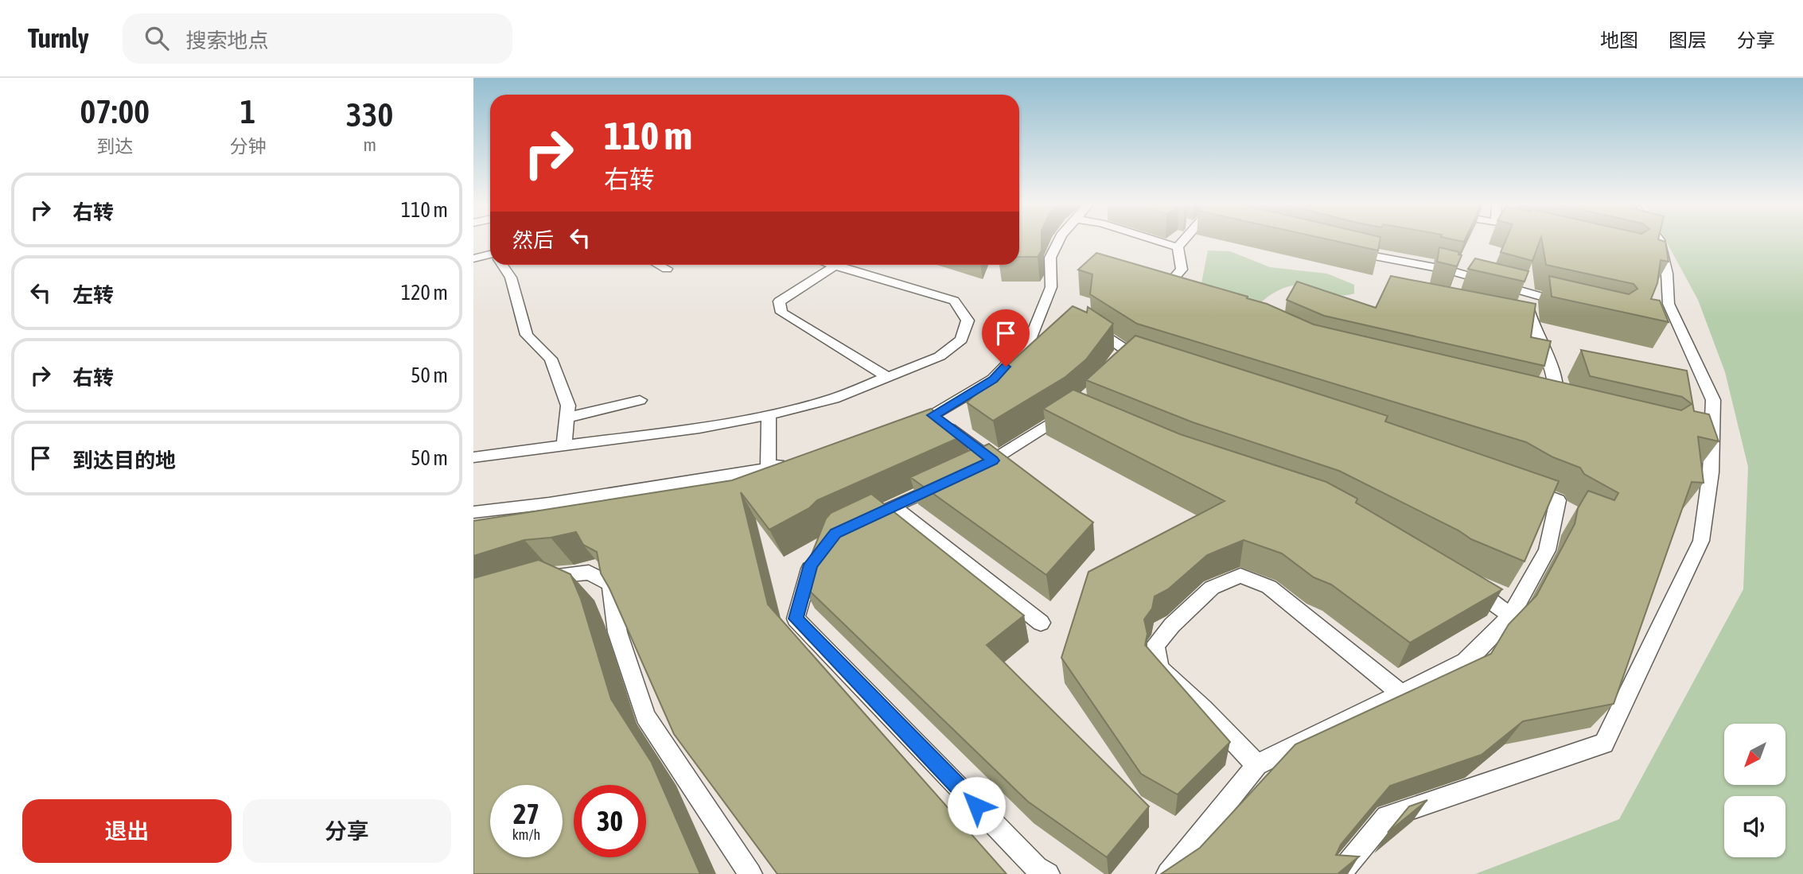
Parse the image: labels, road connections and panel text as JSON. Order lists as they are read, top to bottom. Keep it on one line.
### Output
{"north":"bottom left","page":{"header":"Turnly","search":"搜索地点","nav":["地图","图层","分享"],"eta":["07:00","到达","1","分钟","330","m"],"turn":["110 m","右转"],"list":[{"name":"右转","value":"110 m"},{"name":"左转","value":"120 m"},{"name":"右转","value":"50 m"},{"name":"到达目的地","value":"50 m"}],"then":"然后","speed":"27 km/h","limit":"30","buttons":["退出","分享"]}}
